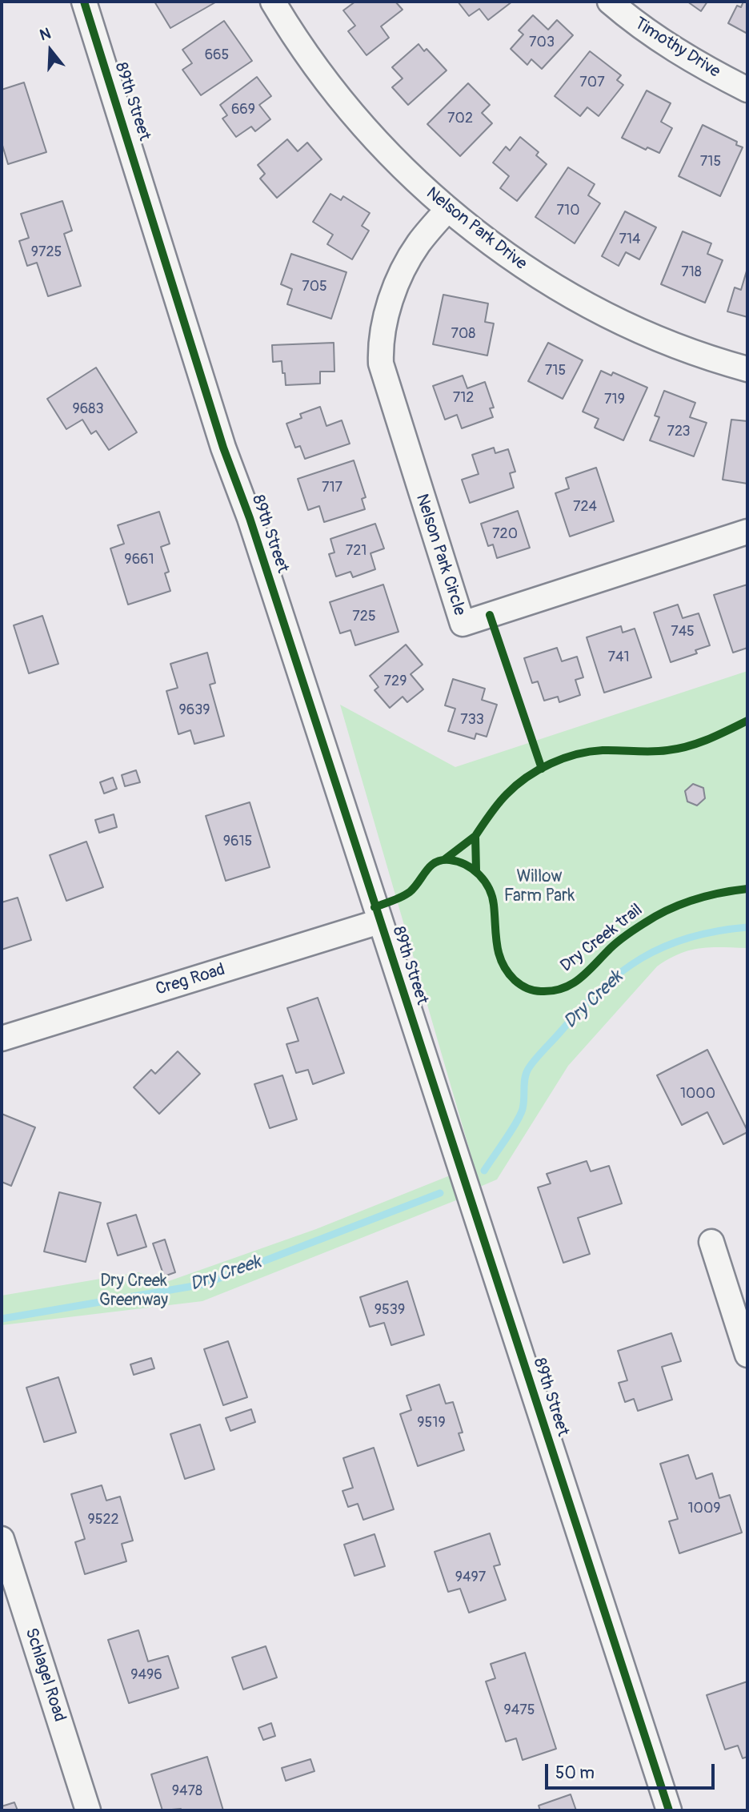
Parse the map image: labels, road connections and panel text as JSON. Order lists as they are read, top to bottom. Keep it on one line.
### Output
{"streets":{"street":["Timothy Drive","89th Street","Nelson Park Drive","Nelson Park Circle","Creg Road","Schlagel Road"],"cycle path":["Dry Creek trail"]},"crossings":[["89th Street","Creg Road"],["Nelson Park Drive","Nelson Park Circle"]],"water":["Dry Creek"],"parks":["Willow Farm Park","Dry Creek Greenway"],"house_numbers":["703","665","707","669","702","715","710","714","9725","718","705","708","715","712","719","9683","723","717","724","720","721","9661","725","745","741","729","9639","733","9615","1000","9539","9519","1009","9522","9497","9496","9475","9478"],"scale_bar":"50 m","north":"top"}
